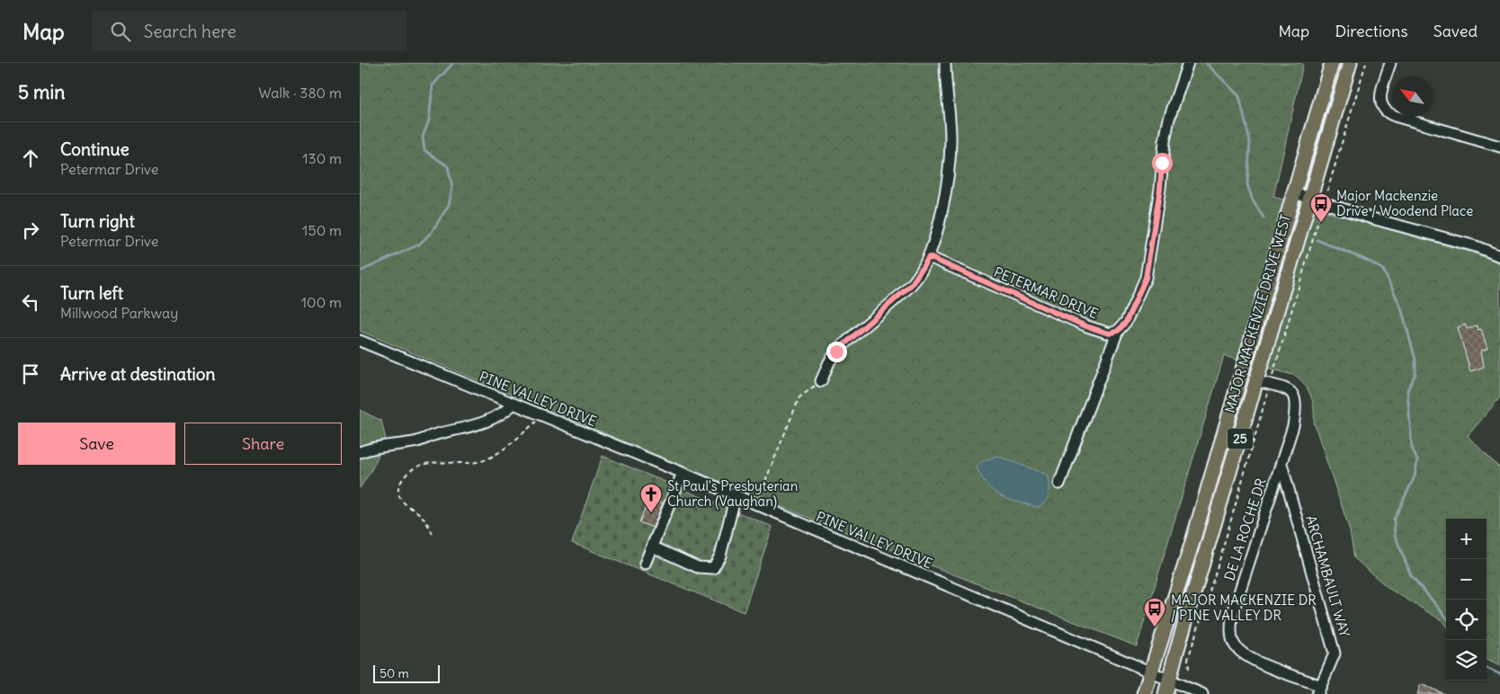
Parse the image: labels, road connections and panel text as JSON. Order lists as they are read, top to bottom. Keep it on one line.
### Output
{"streets":{"main road":["MAJOR MACKENZIE DRIVE WEST","25"],"street":["PETERMAR DRIVE","PINE VALLEY DRIVE","DE LA ROCHE DR","ARCHAMBAULT WAY"]},"crossings":[["MAJOR MACKENZIE DRIVE WEST","PINE VALLEY DRIVE"],["MAJOR MACKENZIE DRIVE WEST","DE LA ROCHE DR"],["DE LA ROCHE DR","ARCHAMBAULT WAY"]],"places":{"bus stop":["Major Mackenzie Drive / Woodend Place","MAJOR MACKENZIE DR / PINE VALLEY DR"],"church":["St Paul's Presbyterian Church (Vaughan)"]},"scale_bar":"50 m","north":"top left","page":{"header":"Map","search":"Search here","nav":["Map","Directions","Saved"],"heading":["5 min","Walk · 380 m"],"list":[["Continue","Petermar Drive","130 m"],["Turn right","Petermar Drive","150 m"],["Turn left","Millwood Parkway","100 m"],"Arrive at destination"],"buttons":["Save","Share"],"map_buttons":["+","−"],"scale":"50 m"}}
